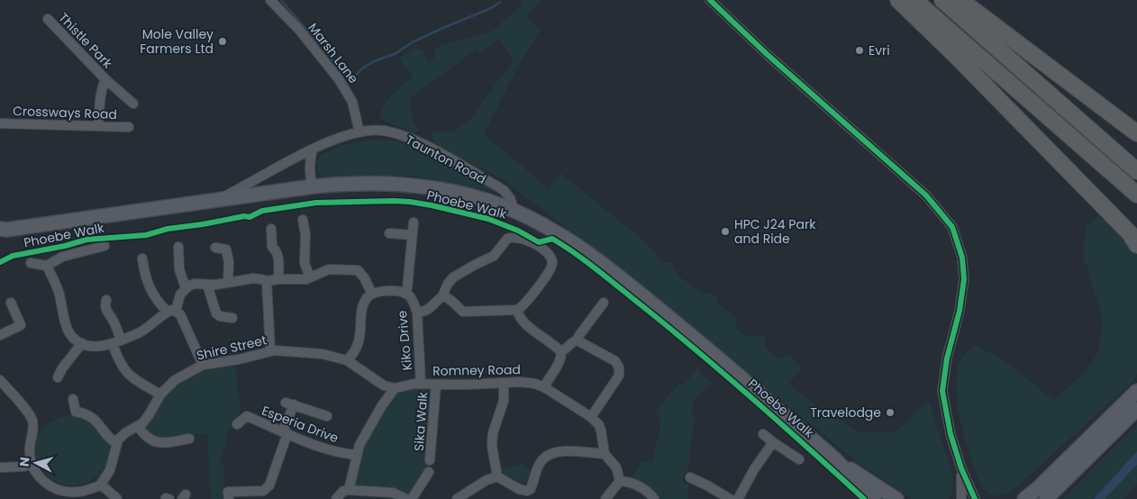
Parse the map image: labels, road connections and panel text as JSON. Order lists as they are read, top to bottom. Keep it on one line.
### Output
{"streets":{"main road":["Taunton Road"],"street":["Thistle Park","Marsh Lane","Crossways Road","Kiko Drive","Shire Street","Romney Road","Sika Walk","Esperia Drive"],"cycle path":["Phoebe Walk"]},"crossings":[["Thistle Park","Crossways Road"],["Marsh Lane","Taunton Road"],["Kiko Drive","Romney Road"],["Shire Street","Romney Road"],["Romney Road","Sika Walk"]],"places":["Mole Valley Farmers Ltd","Evri","HPC J24 Park and Ride","Travelodge"],"north":"left"}
